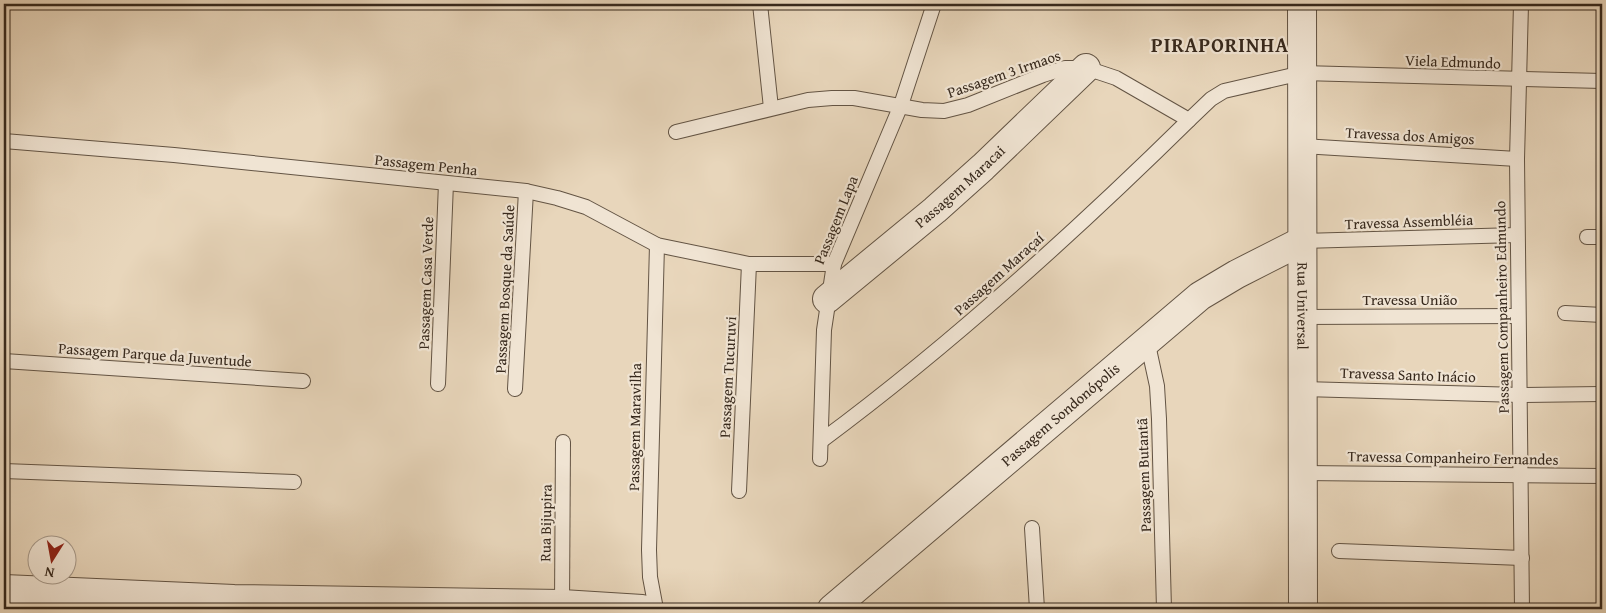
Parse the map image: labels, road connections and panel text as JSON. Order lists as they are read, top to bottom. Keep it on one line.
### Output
{"streets":{"street":["Passagem Maracai","Rua Universal","Passagem Sondonópolis"],"lane":["Viela Edmundo","Passagem 3 Irmaos","Travessa dos Amigos","Passagem Penha","Passagem Lapa","Travessa Assembléia","Passagem Maraçaí","Passagem Casa Verde","Passagem Bosque da Saúde","Travessa União","Passagem Companheiro Edmundo","Passagem Parque da Juventude","Travessa Santo Inácio","Passagem Tucuruvi","Passagem Maravilha","Travessa Companheiro Fernandes","Passagem Butantã","Rua Bijupira"]},"crossings":[["Viela Edmundo","Rua Universal"],["Viela Edmundo","Passagem Companheiro Edmundo"],["Passagem 3 Irmaos","Passagem Maracai"],["Passagem 3 Irmaos","Passagem Lapa"],["Passagem 3 Irmaos","Passagem Maraçaí"],["Travessa dos Amigos","Rua Universal"],["Travessa dos Amigos","Passagem Companheiro Edmundo"],["Passagem Penha","Passagem Lapa"],["Passagem Penha","Passagem Casa Verde"],["Passagem Penha","Passagem Bosque da Saúde"],["Passagem Penha","Passagem Tucuruvi"],["Passagem Penha","Passagem Maravilha"],["Passagem Maracai","Passagem Lapa"],["Passagem Lapa","Passagem Maraçaí"],["Travessa Assembléia","Rua Universal"],["Travessa Assembléia","Passagem Companheiro Edmundo"],["Travessa Assembléia","Passagem Sondonópolis"],["Travessa União","Rua Universal"],["Travessa União","Passagem Companheiro Edmundo"],["Rua Universal","Travessa Santo Inácio"],["Rua Universal","Passagem Sondonópolis"],["Rua Universal","Travessa Companheiro Fernandes"],["Passagem Companheiro Edmundo","Travessa Santo Inácio"],["Passagem Companheiro Edmundo","Travessa Companheiro Fernandes"],["Passagem Sondonópolis","Passagem Butantã"]],"districts":["PIRAPORINHA"],"north":"bottom"}
